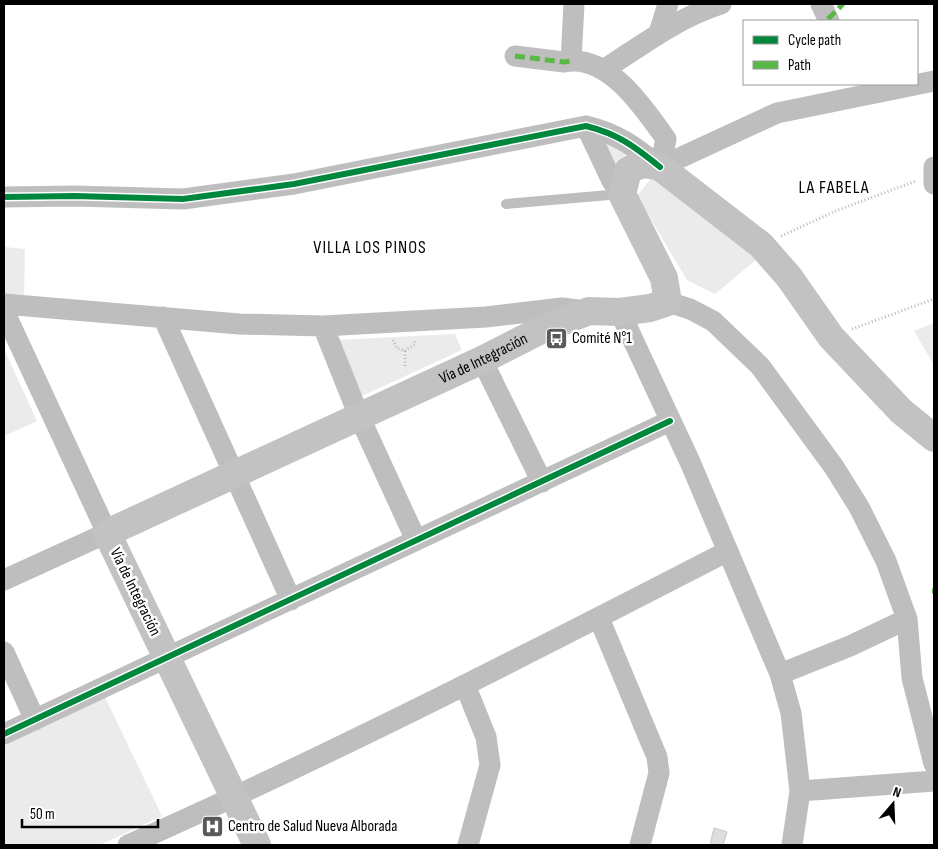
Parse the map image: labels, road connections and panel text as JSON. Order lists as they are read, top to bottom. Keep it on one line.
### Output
{"streets":{"main road":["Vía de Integración"]},"districts":["LA FABELA","VILLA LOS PINOS"],"places":{"bus stop":["Comité N°1"],"hospital":["Centro de Salud Nueva Alborada"]},"legend":["Cycle path","Path"],"scale_bar":"50 m","north":"top"}
